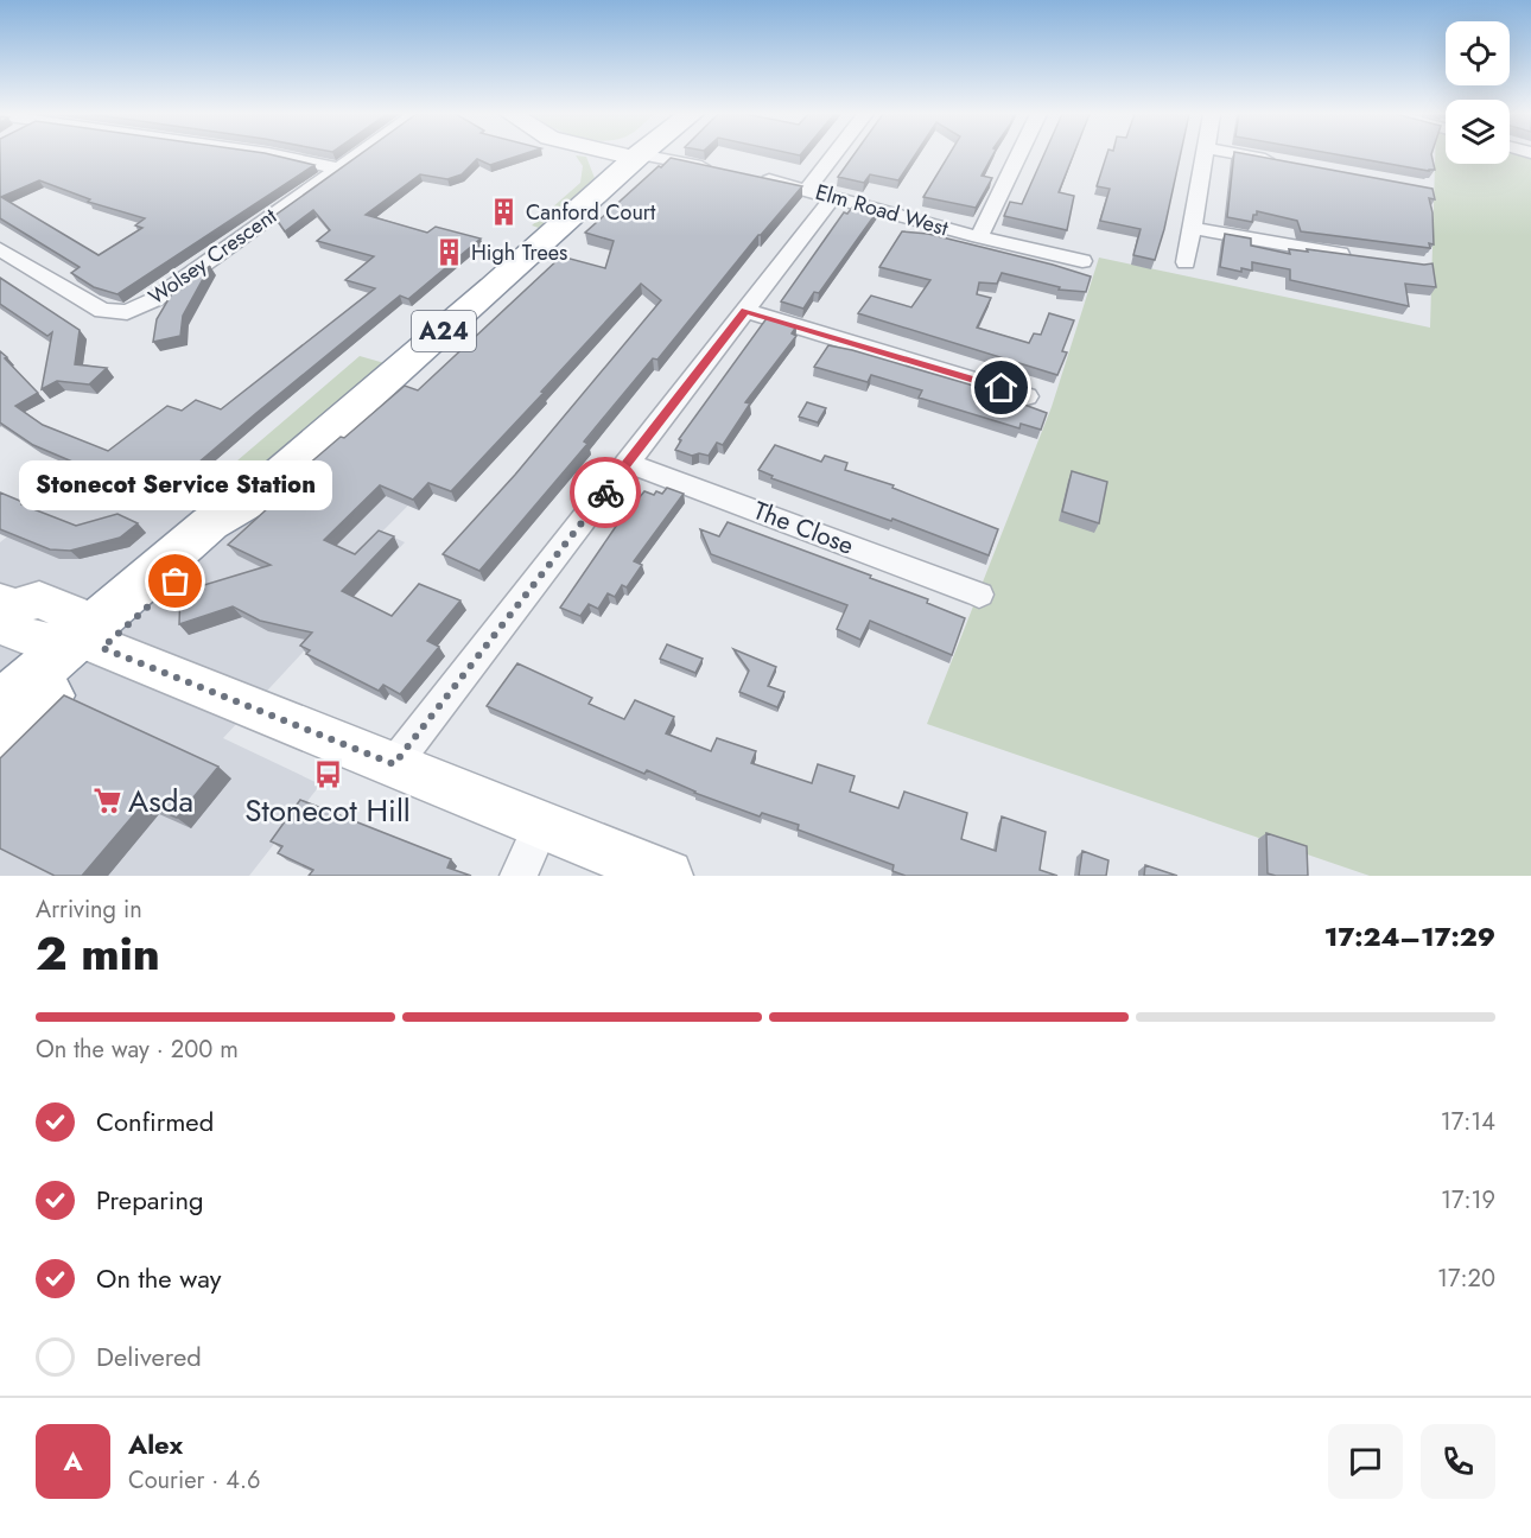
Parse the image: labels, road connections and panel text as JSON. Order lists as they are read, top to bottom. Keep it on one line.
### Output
{"streets":{"highway":["A24"],"street":["Elm Road West","Wolsey Crescent","The Close"]},"places":{"building":["Canford Court","High Trees"],"other":["Stonecot Service Station"],"bus stop":["Stonecot Hill"],"supermarket":["Asda"]},"page":{"bubble":"Stonecot Service Station","heading":["2 min","Arriving in","17:24–17:29"],"panel":["Alex","Courier · 4.6"],"bar":"On the way · 200 m","list":[["Confirmed","17:14"],["Preparing","17:19"],["On the way","17:20"],"Delivered"],"round":"A"}}
